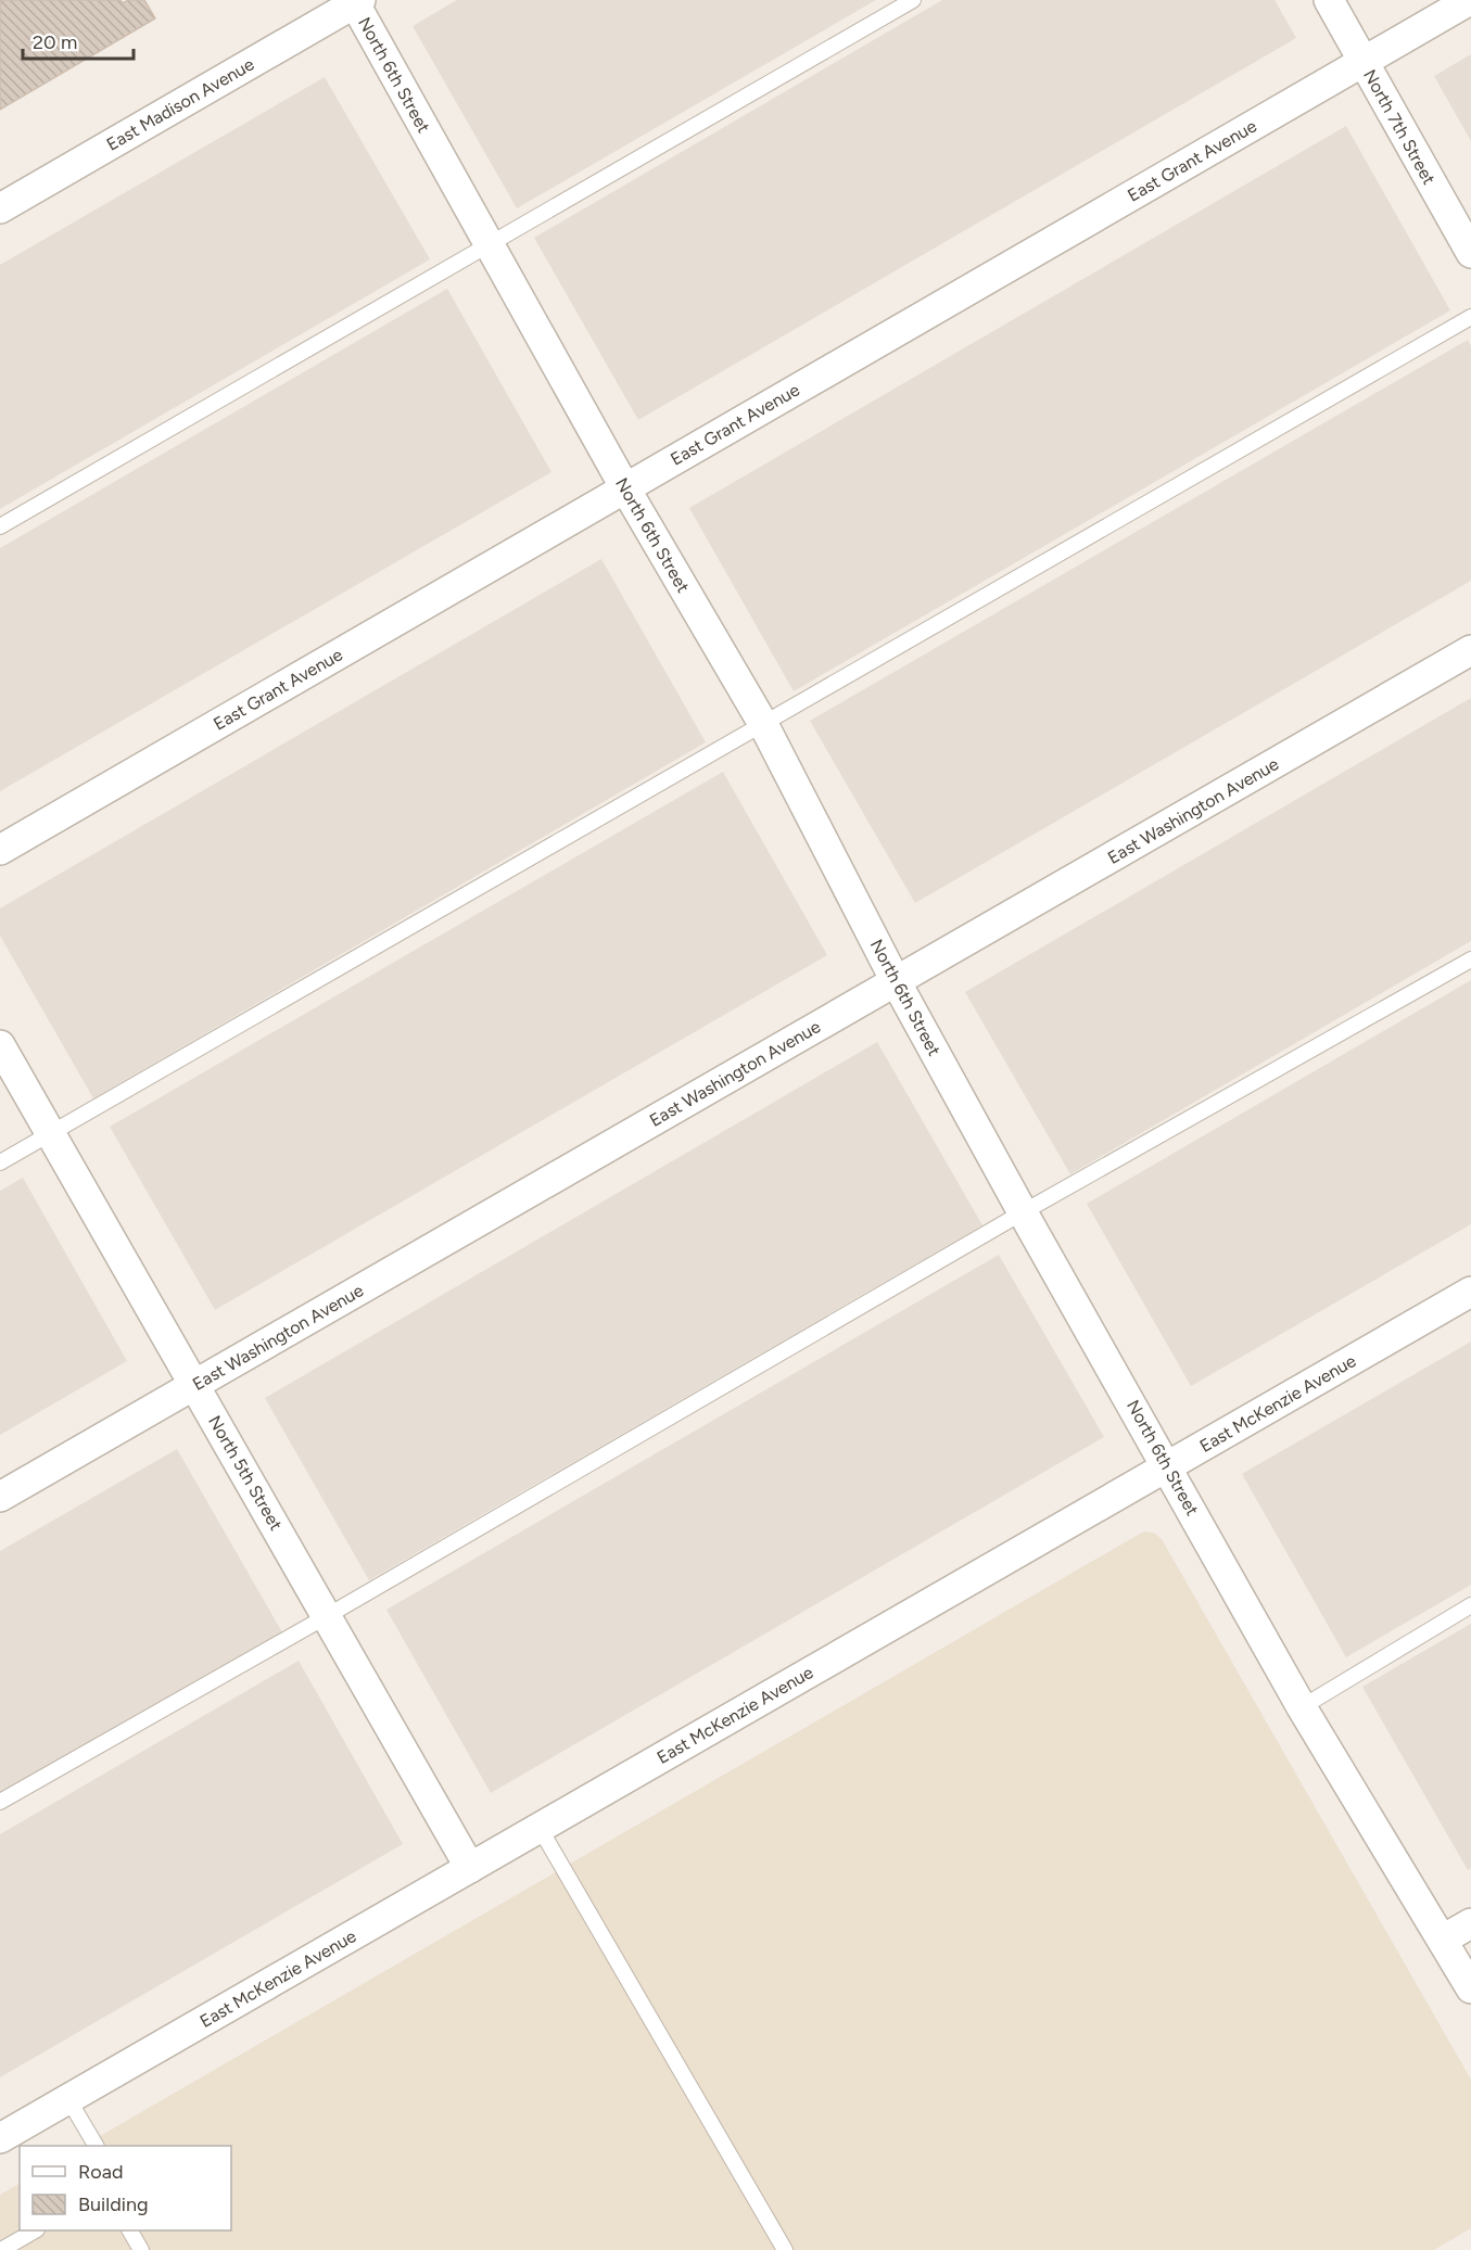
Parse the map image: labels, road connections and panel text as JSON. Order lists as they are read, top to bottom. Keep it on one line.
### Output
{"streets":{"street":["North 6th Street","East Madison Avenue","North 7th Street","East Grant Avenue","East Washington Avenue","East McKenzie Avenue","North 5th Street"]},"crossings":[["North 6th Street","East Madison Avenue"],["North 6th Street","East Grant Avenue"],["North 6th Street","East Washington Avenue"],["North 6th Street","East McKenzie Avenue"],["North 7th Street","East Grant Avenue"],["East Washington Avenue","North 5th Street"],["East McKenzie Avenue","North 5th Street"]],"legend":["Road","Building"],"scale_bar":"20 m"}
